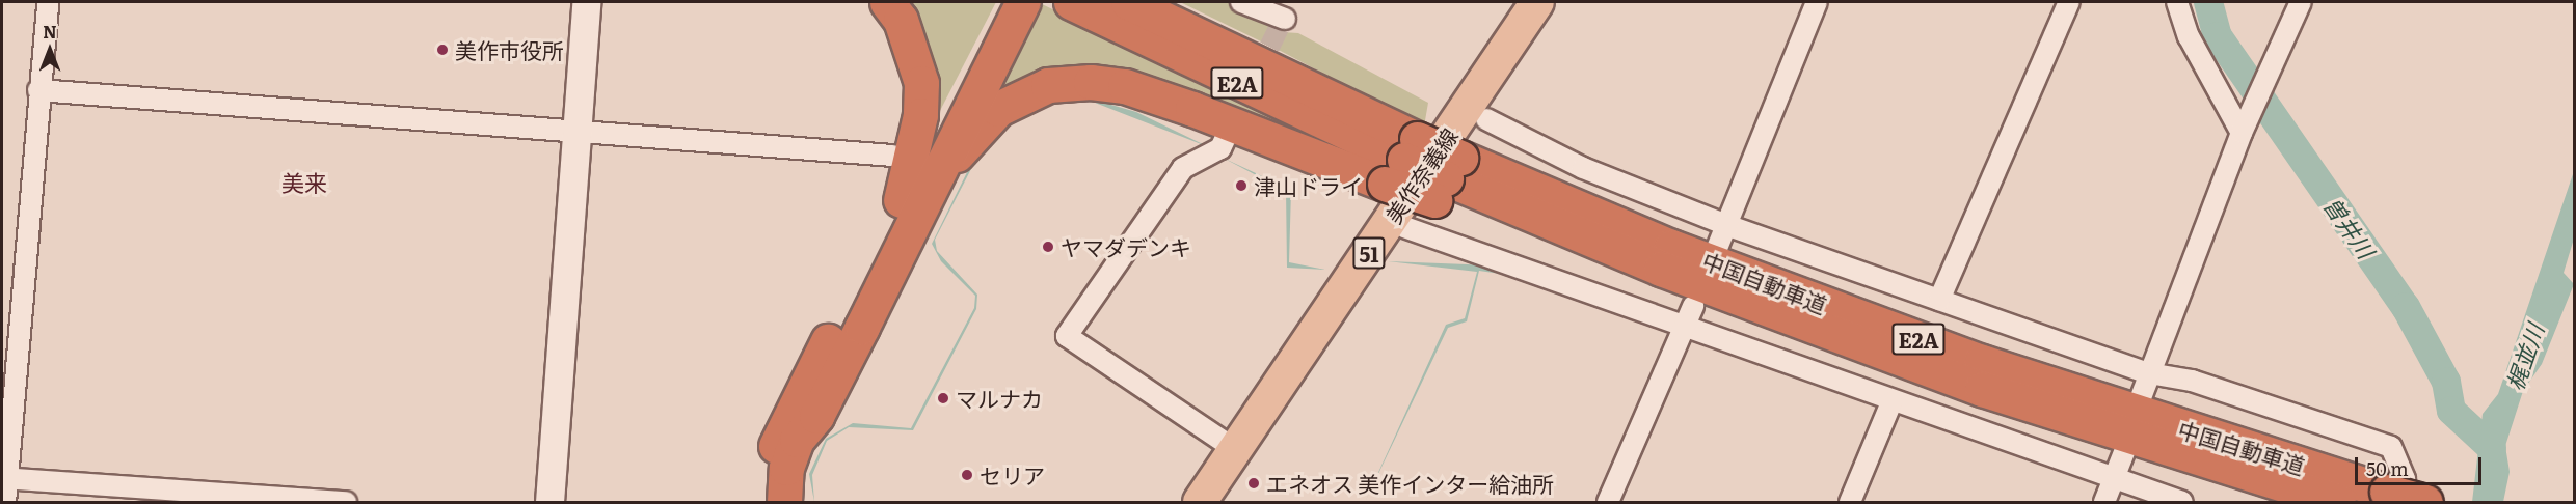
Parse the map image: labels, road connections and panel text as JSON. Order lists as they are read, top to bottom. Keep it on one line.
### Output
{"streets":{"highway":["E2A","中国自動車道"],"main road":["美作奈義線","51"]},"districts":["美来"],"water":["曽井川","梶並川"],"places":["美作市役所","津山ドライ","ヤマダデンキ","マルナカ","セリア","エネオス 美作インター給油所"],"scale_bar":"50 m","north":"top"}
